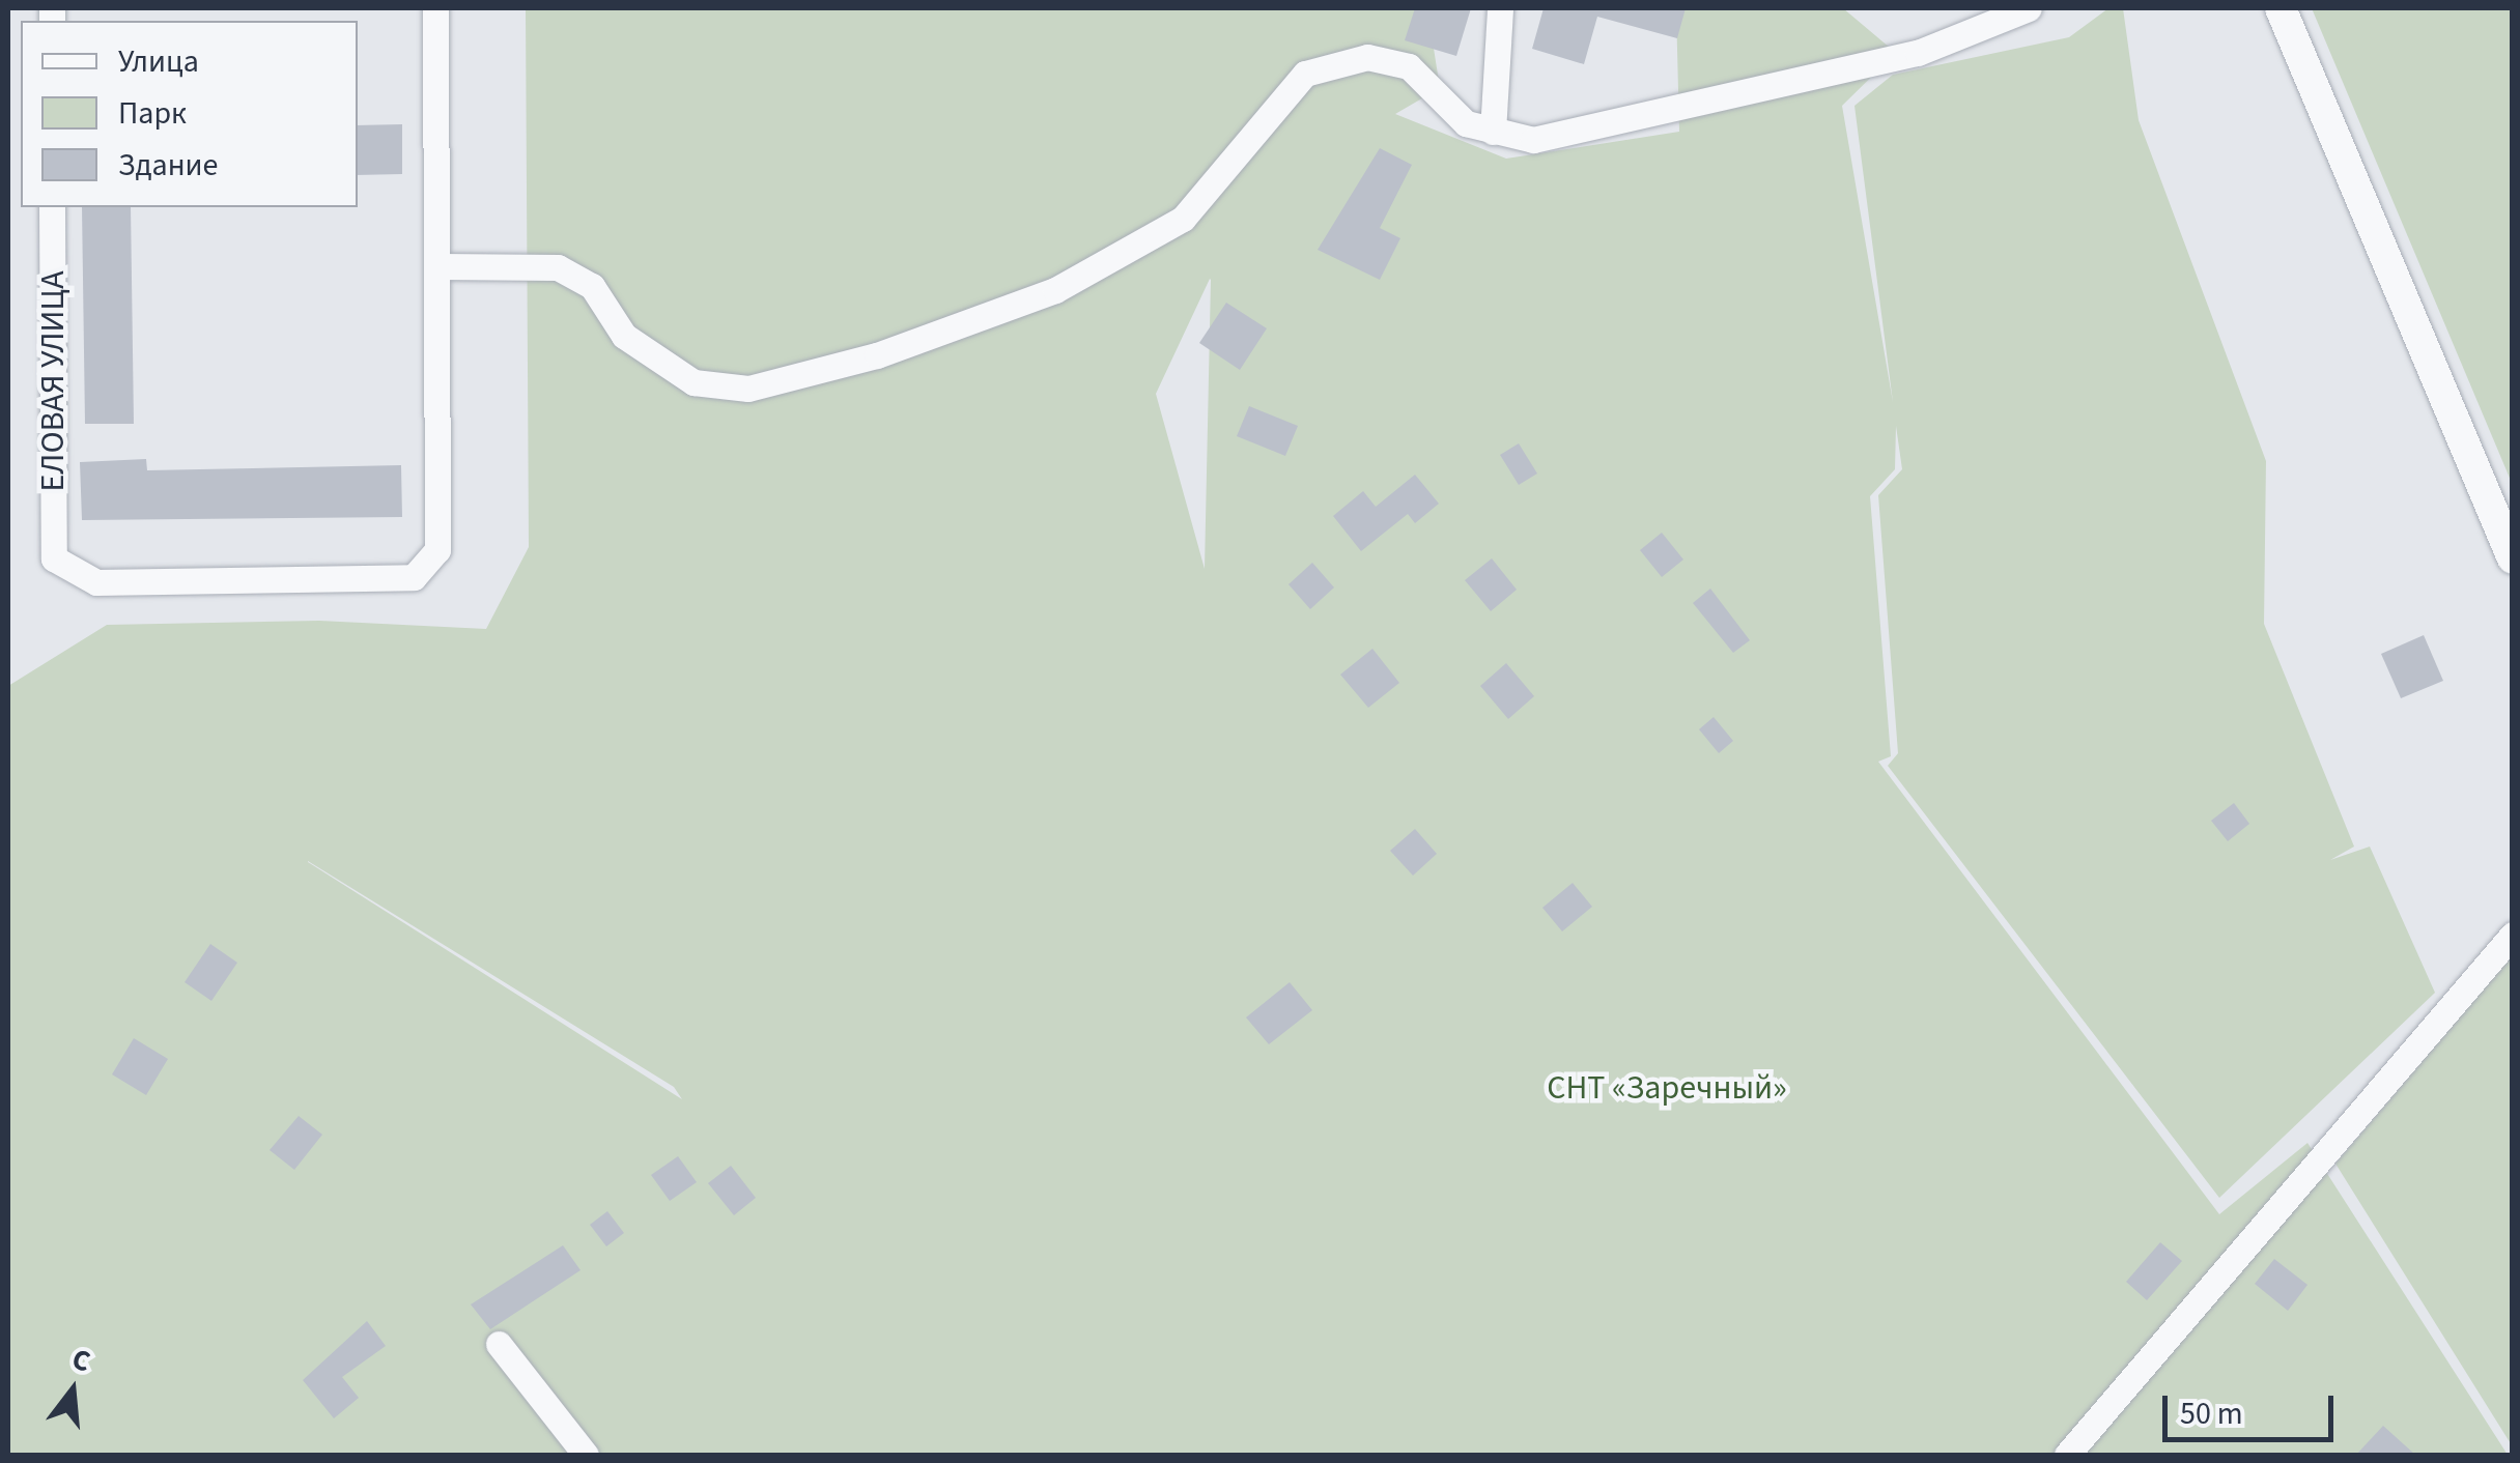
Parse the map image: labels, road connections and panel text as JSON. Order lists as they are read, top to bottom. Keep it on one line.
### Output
{"streets":{"street":["ЕЛОВАЯ УЛИЦА"]},"parks":["СНТ «Заречный»"],"legend":["Улица","Парк","Здание"],"scale_bar":"50 m","north":"top"}
